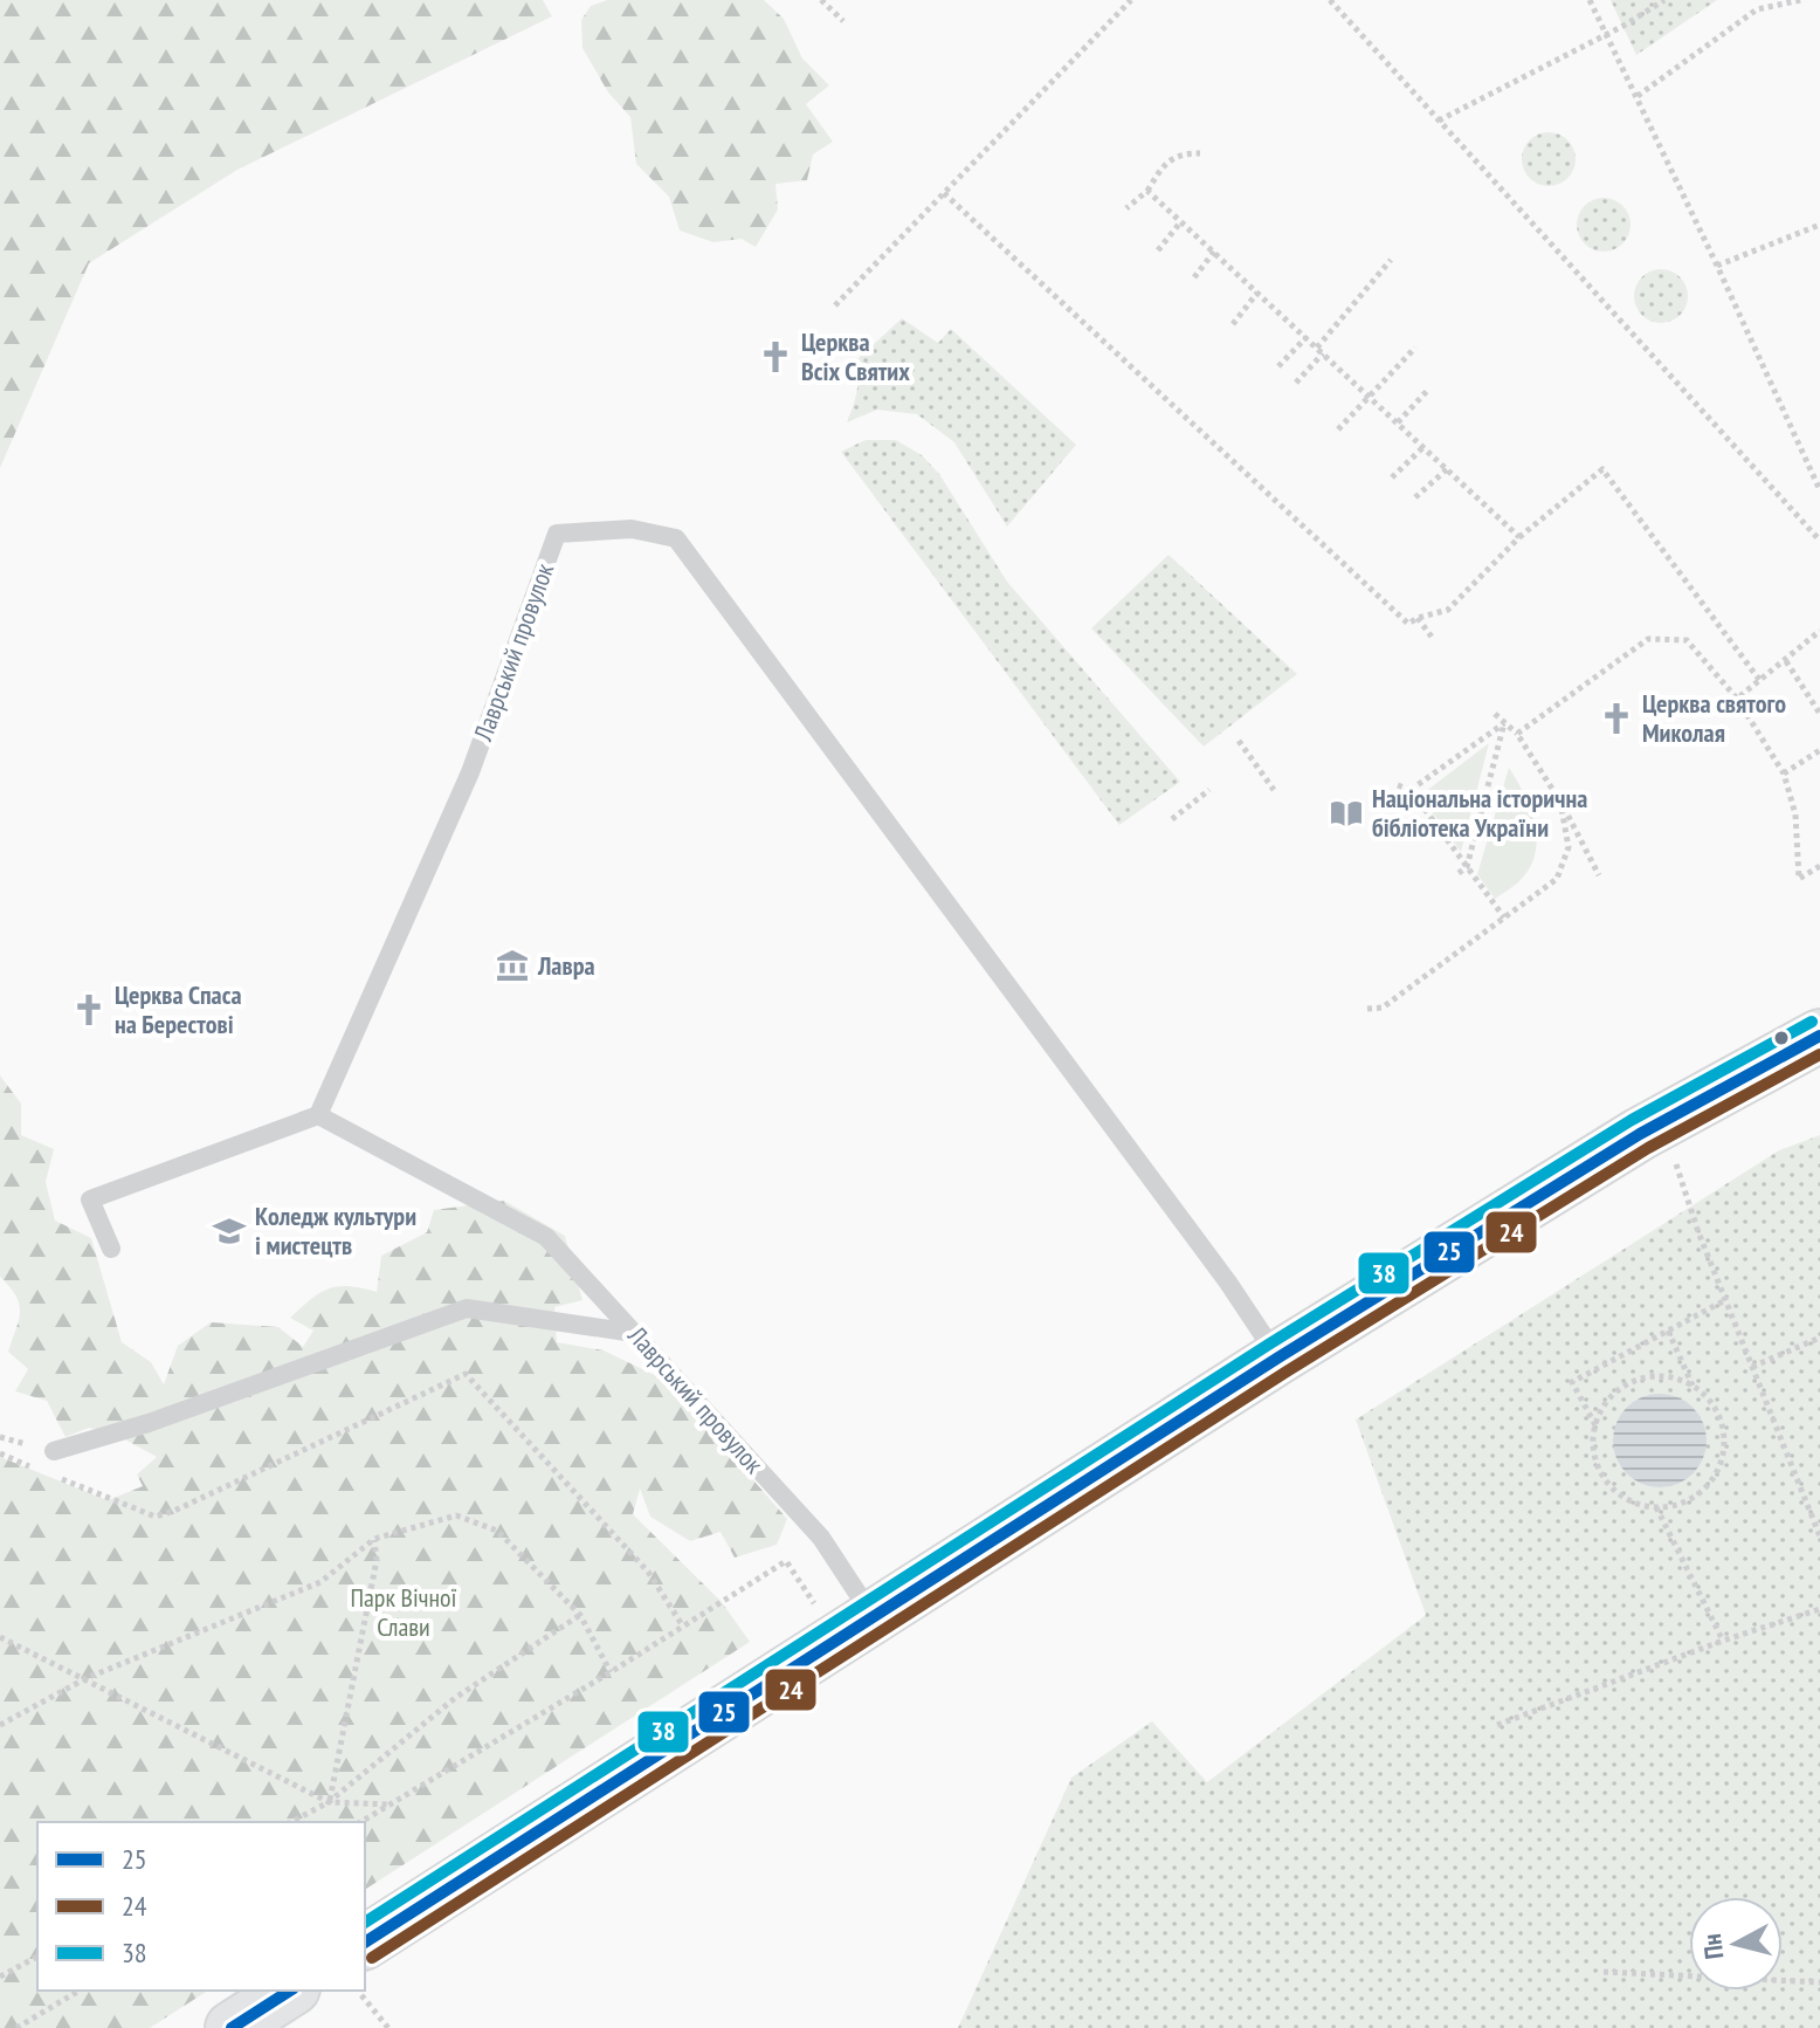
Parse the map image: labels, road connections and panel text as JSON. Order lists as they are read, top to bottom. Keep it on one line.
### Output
{"streets":{"lane":["Лаврський провулок"]},"parks":["Парк Вічної Слави"],"places":{"church":["Церква Всіх Святих","Церква святого Миколая","Церква Спаса на Берестові"],"library":["Національна історична бібліотека України"],"museum":["Лавра"],"school or university":["Коледж культури і мистецтв"]},"lines":["transit line 38","transit line 25","transit line 24"],"legend":["25","24","38"],"north":"left"}
